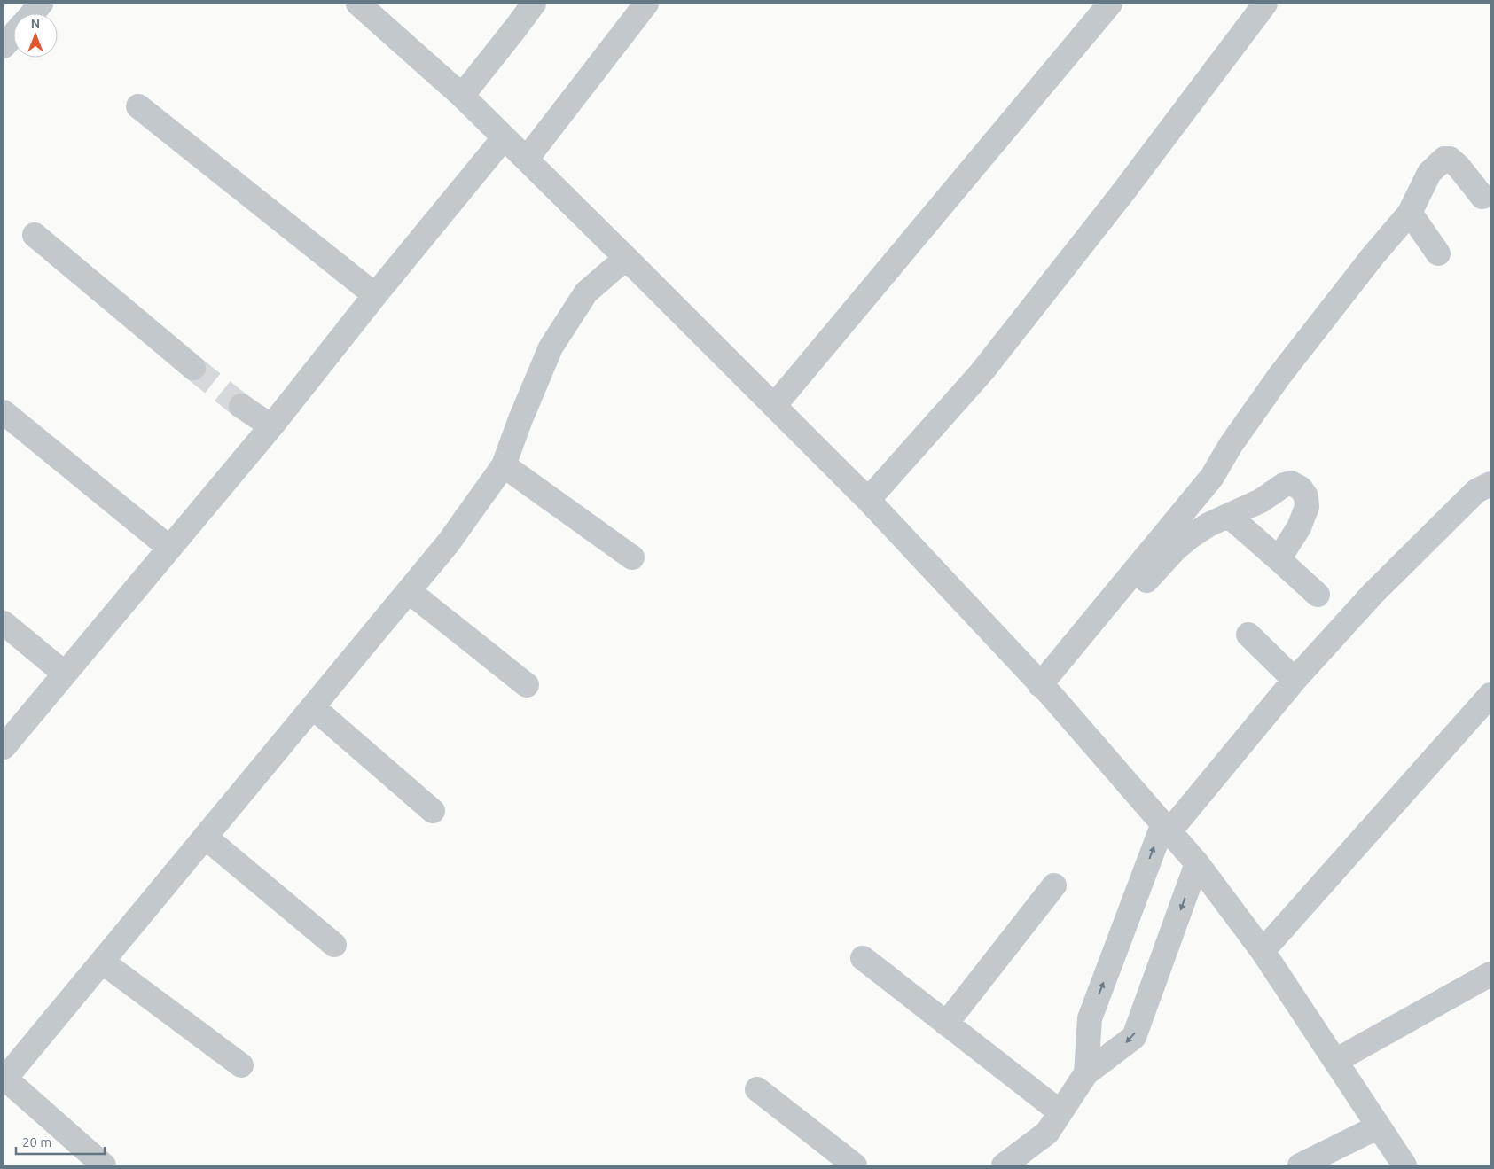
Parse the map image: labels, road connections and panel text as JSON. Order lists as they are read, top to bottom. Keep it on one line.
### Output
{"scale_bar":"20 m","north":"top"}
